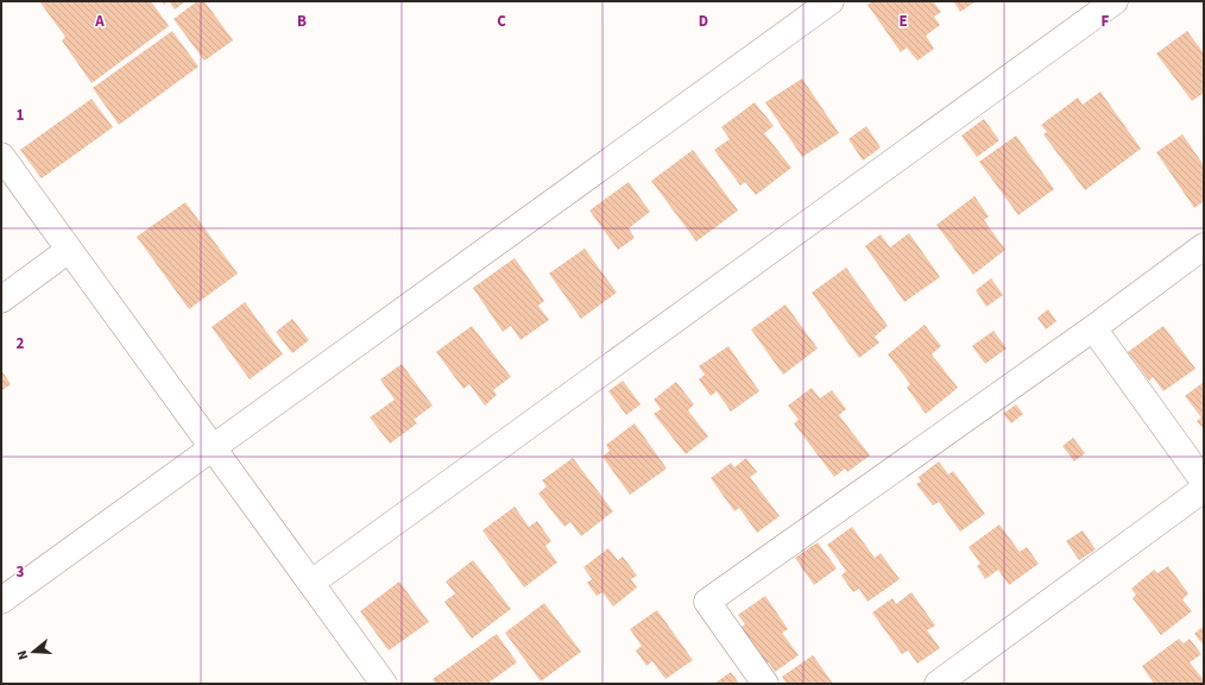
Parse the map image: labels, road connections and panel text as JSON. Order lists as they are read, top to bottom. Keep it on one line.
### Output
{"north":"left","grid":{"columns":["A","B","C","D","E","F"],"rows":["1","2","3"]}}
